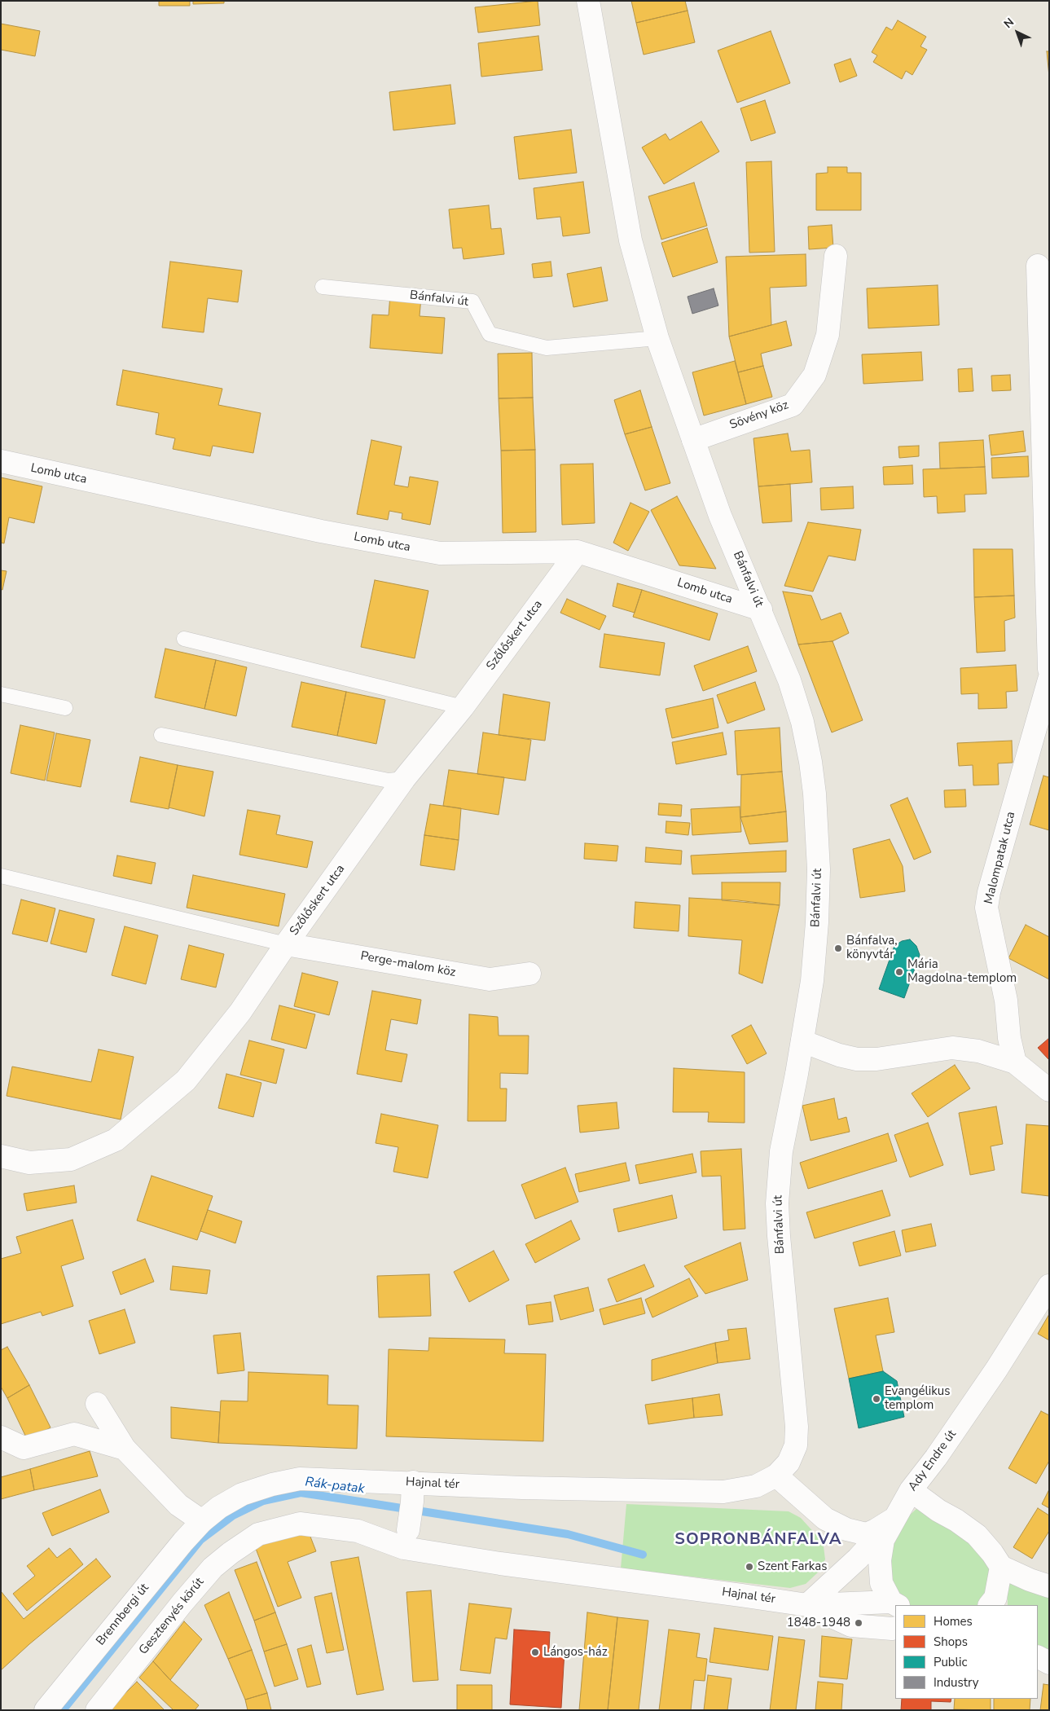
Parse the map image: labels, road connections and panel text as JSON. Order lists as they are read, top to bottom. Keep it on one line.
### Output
{"streets":{"street":["Bánfalvi út","Sövény köz","Lomb utca","Szőlőskert utca","Malompatak utca","Perge-malom köz","Ady Endre út","Hajnal tér","Brennbergi út","Gesztenyés körút"]},"crossings":[["Bánfalvi út","Sövény köz"],["Bánfalvi út","Lomb utca"],["Bánfalvi út","Ady Endre út"],["Bánfalvi út","Hajnal tér"],["Lomb utca","Szőlőskert utca"],["Szőlőskert utca","Perge-malom köz"],["Ady Endre út","Hajnal tér"],["Hajnal tér","Brennbergi út"],["Hajnal tér","Gesztenyés körút"]],"districts":["SOPRONBÁNFALVA"],"water":["Rák-patak"],"places":["Bánfalva, könyvtár","Mária Magdolna-templom","Evangélikus templom","Szent Farkas","1848-1948","Lángos-ház"],"legend":["Homes","Shops","Public","Industry"],"north":"top left"}
